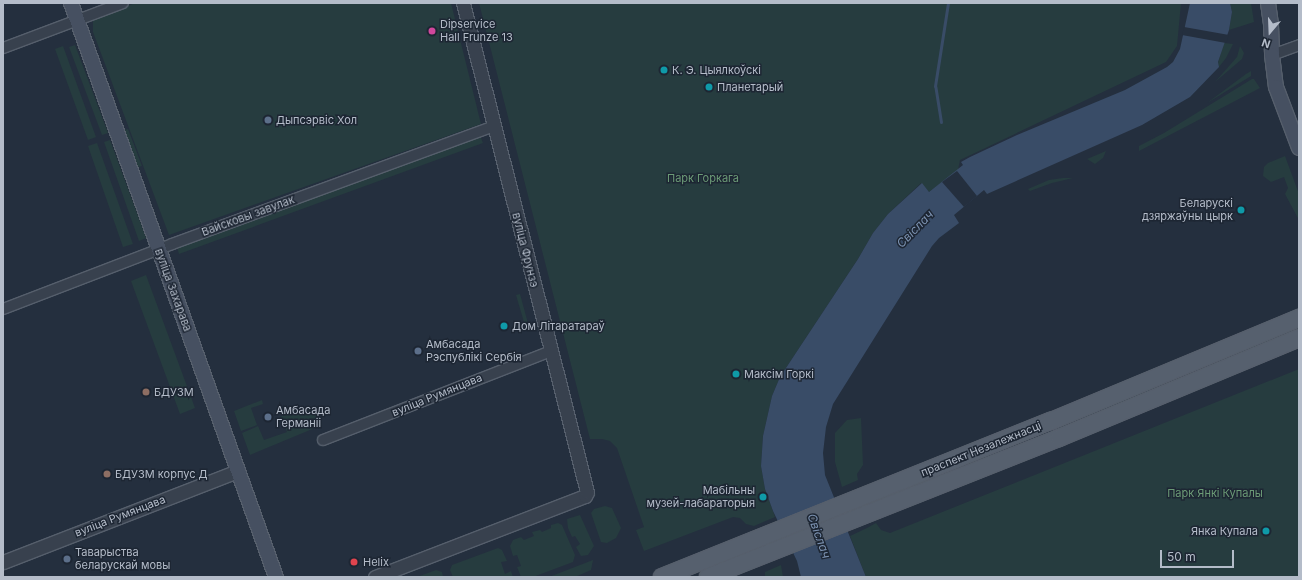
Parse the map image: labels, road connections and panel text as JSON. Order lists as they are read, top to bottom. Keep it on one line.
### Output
{"streets":{"main road":["вуліца Захарава","праспект Незалежнасці"],"street":["Вайсковы завулак","вуліца Фрунзэ","вуліца Румянцава"]},"crossings":[["Вайсковы завулак","вуліца Фрунзэ"],["Вайсковы завулак","вуліца Захарава"],["вуліца Фрунзэ","вуліца Румянцава"],["вуліца Захарава","вуліца Румянцава"]],"water":["Свіслач"],"parks":["Парк Горкага","Парк Янкі Купалы"],"places":["Dipservice Hall Frunze 13","К. Э. Цыялкоўскі","Планетарый","Дыпсэрвіс Хол","Беларускі дзяржаўны цырк","Дом Літаратараў","Амбасада Рэспублікі Сербія","Максім Горкі","БДУЗМ","Амбасада Германіі","БДУЗМ корпус Д","Мабільны музей-лабараторыя","Янка Купала","Таварыства беларускай мовы","Helix"],"scale_bar":"50 m","north":"bottom"}
